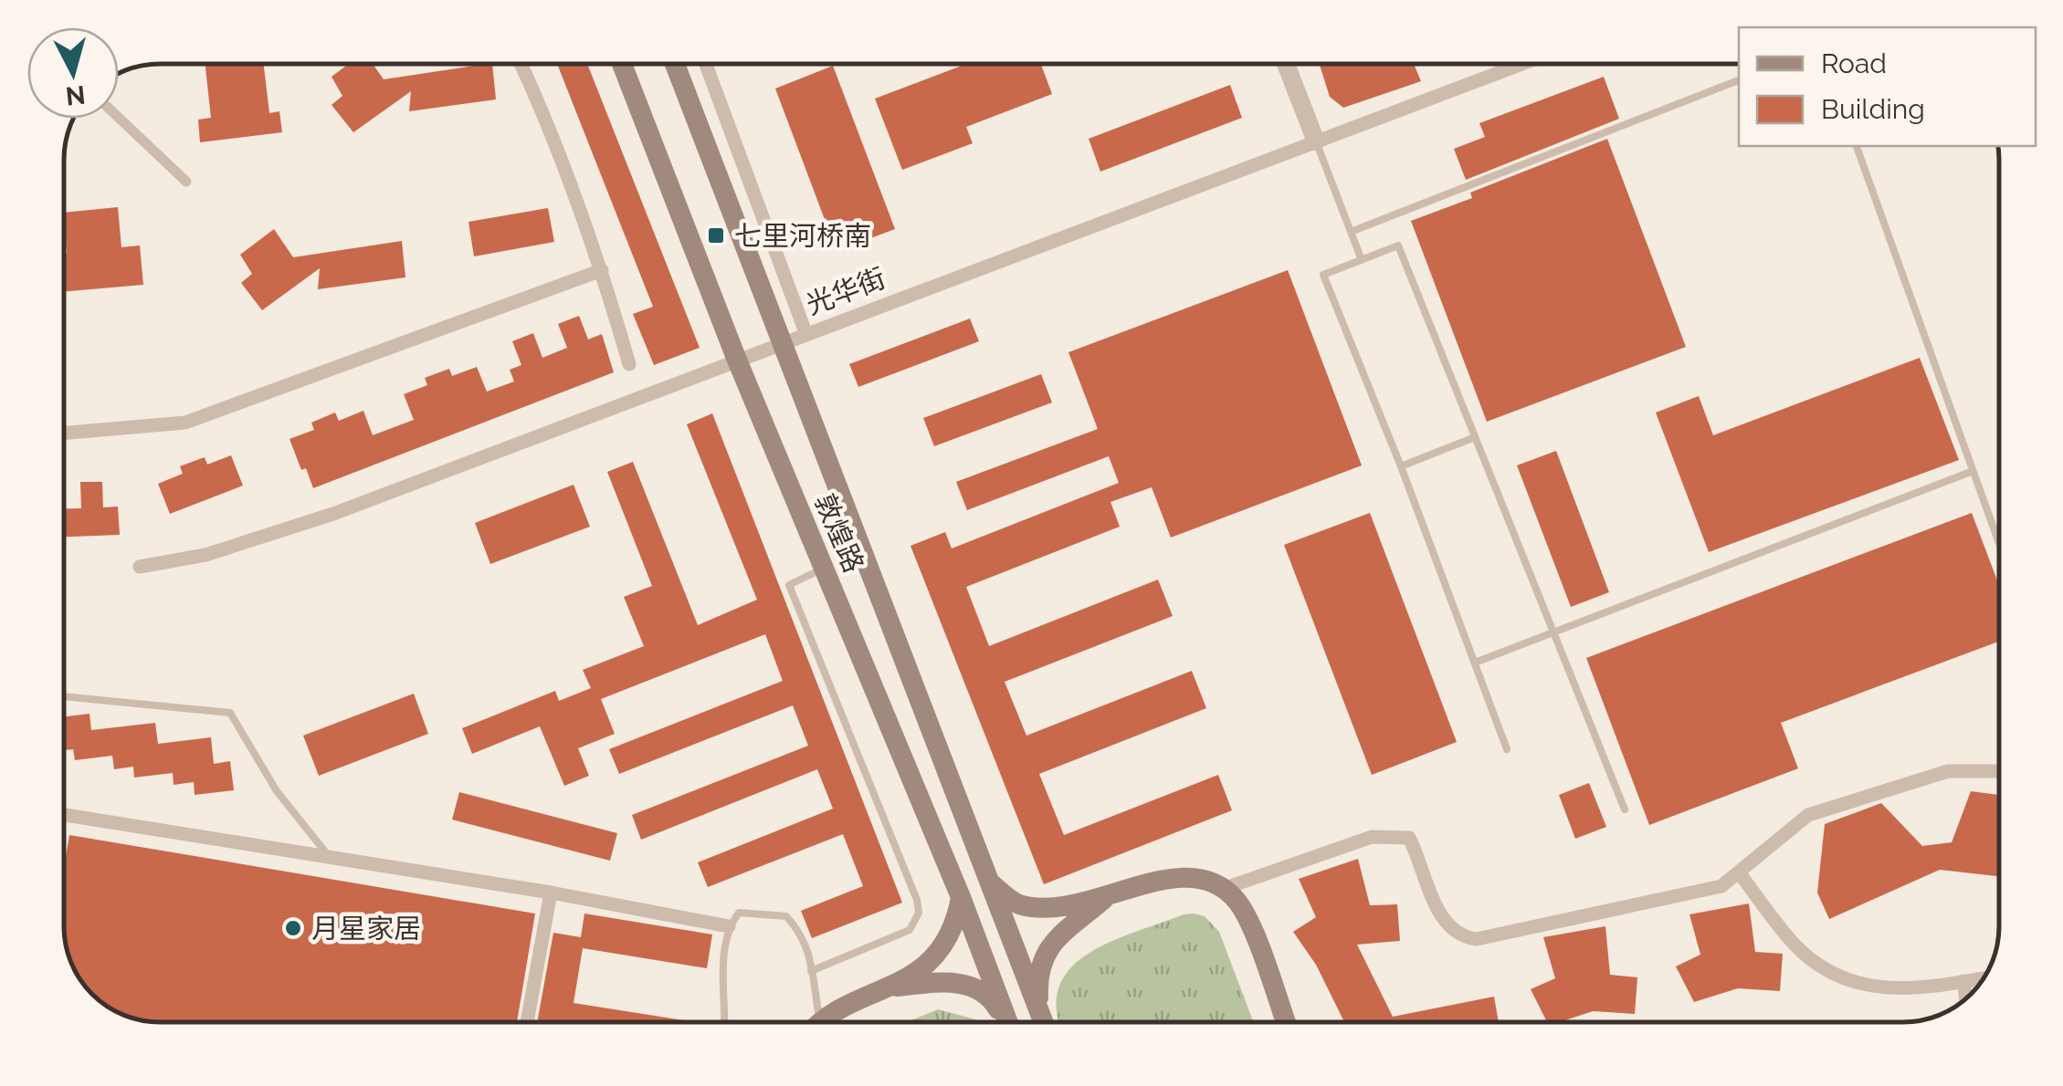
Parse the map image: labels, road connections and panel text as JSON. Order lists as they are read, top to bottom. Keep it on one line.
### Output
{"streets":{"main road":["敦煌路"],"street":["光华街"]},"crossings":[["光华街","敦煌路"]],"places":{"transit":["七里河桥南"],"other":["月星家居"]},"legend":["Road","Building"],"north":"bottom"}
